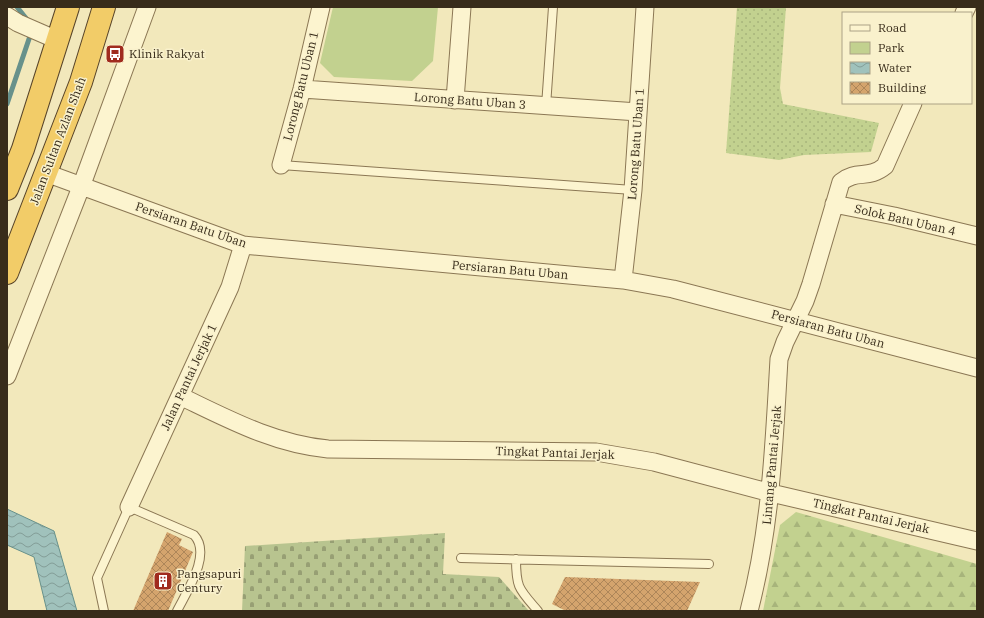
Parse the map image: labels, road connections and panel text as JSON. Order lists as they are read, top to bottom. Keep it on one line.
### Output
{"streets":{"highway":["Jalan Sultan Azlan Shah"],"street":["Lorong Batu Uban 1","Lorong Batu Uban 3","Solok Batu Uban 4","Persiaran Batu Uban","Jalan Pantai Jerjak 1","Tingkat Pantai Jerjak","Lintang Pantai Jerjak"]},"crossings":[["Lorong Batu Uban 1","Lorong Batu Uban 3"],["Lorong Batu Uban 1","Persiaran Batu Uban"],["Jalan Sultan Azlan Shah","Persiaran Batu Uban"],["Solok Batu Uban 4","Lintang Pantai Jerjak"],["Persiaran Batu Uban","Jalan Pantai Jerjak 1"],["Persiaran Batu Uban","Lintang Pantai Jerjak"],["Jalan Pantai Jerjak 1","Tingkat Pantai Jerjak"],["Tingkat Pantai Jerjak","Lintang Pantai Jerjak"]],"places":{"bus stop":["Klinik Rakyat"],"building":["Pangsapuri Century"]},"legend":["Road","Park","Water","Building"]}
